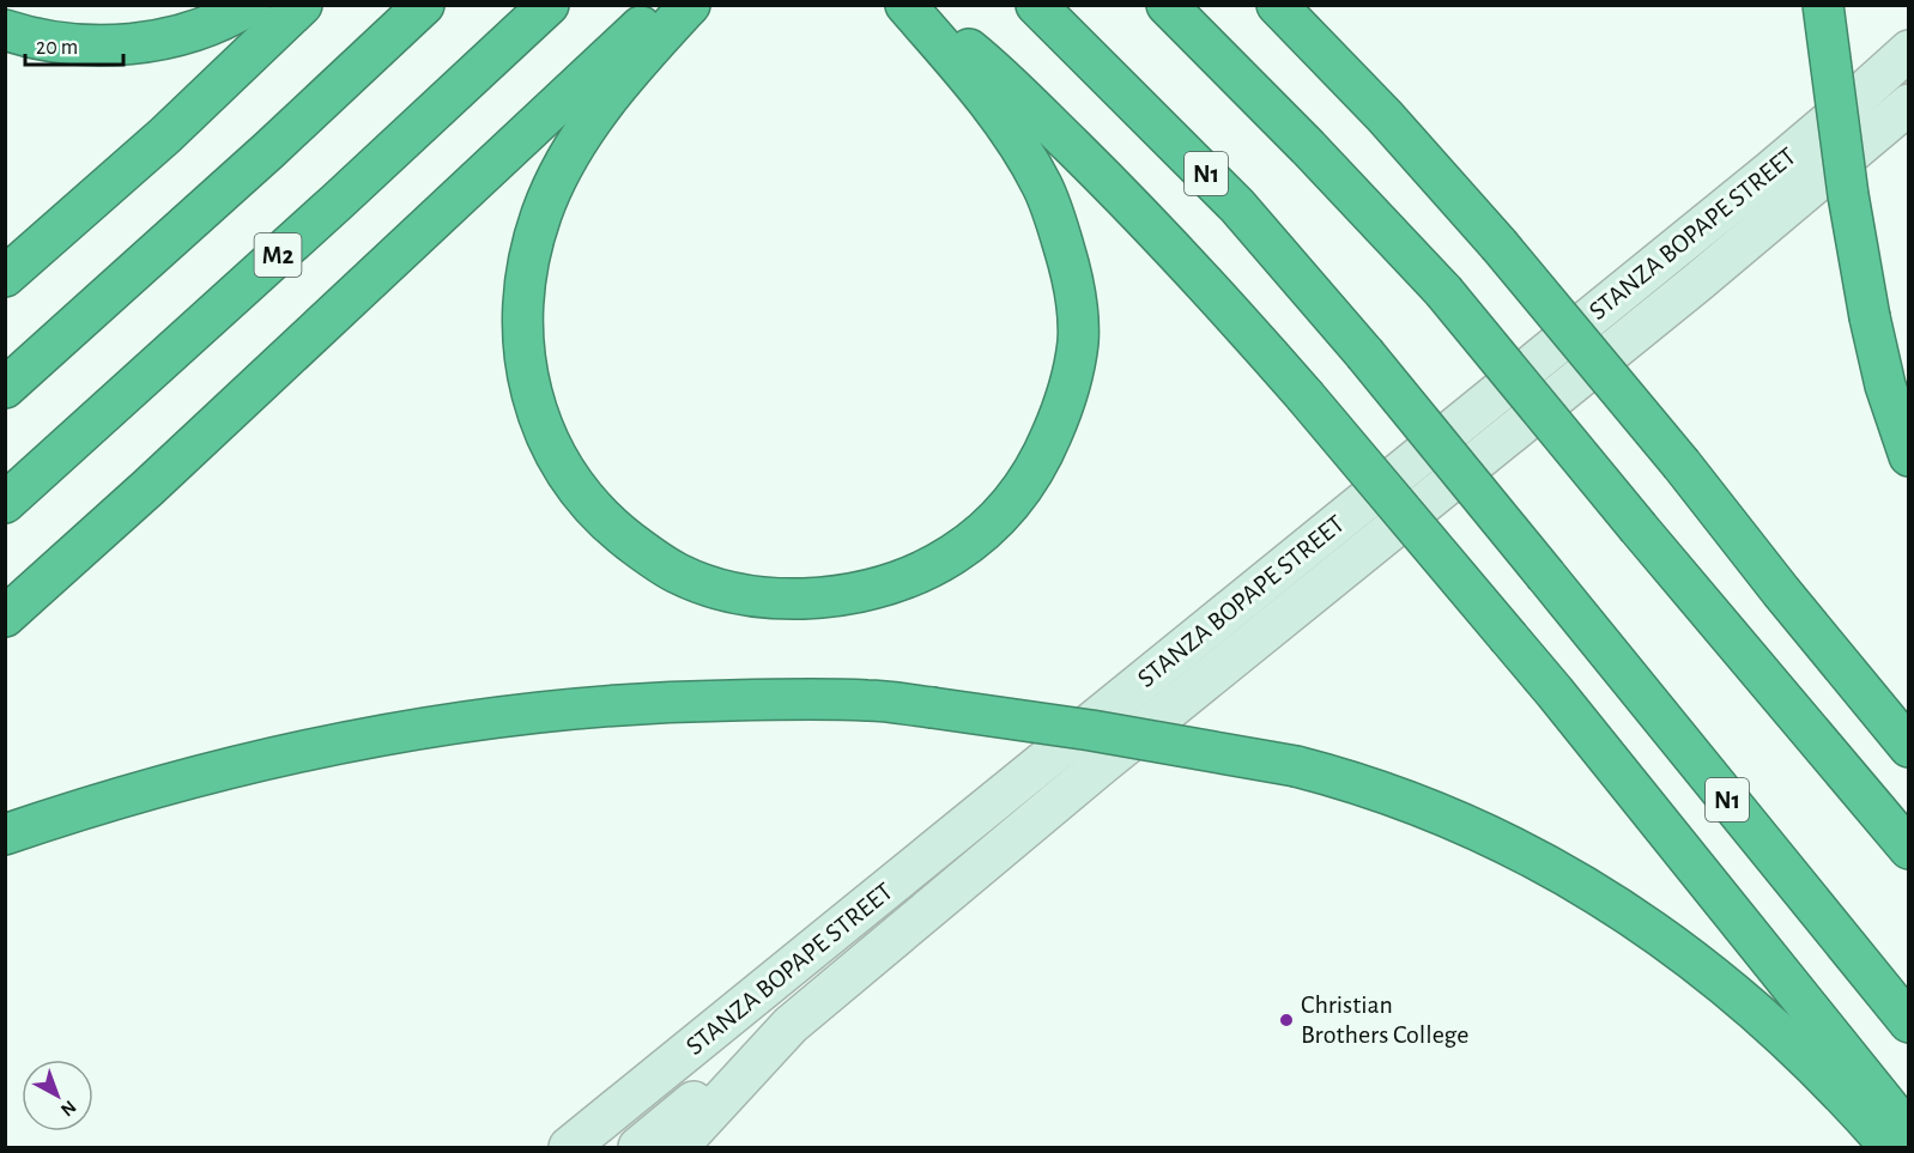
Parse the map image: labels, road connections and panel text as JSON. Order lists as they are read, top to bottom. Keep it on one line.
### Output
{"streets":{"highway":["N1","M2"],"main road":["STANZA BOPAPE STREET"]},"places":["Christian Brothers College"],"scale_bar":"20 m","north":"bottom right"}
